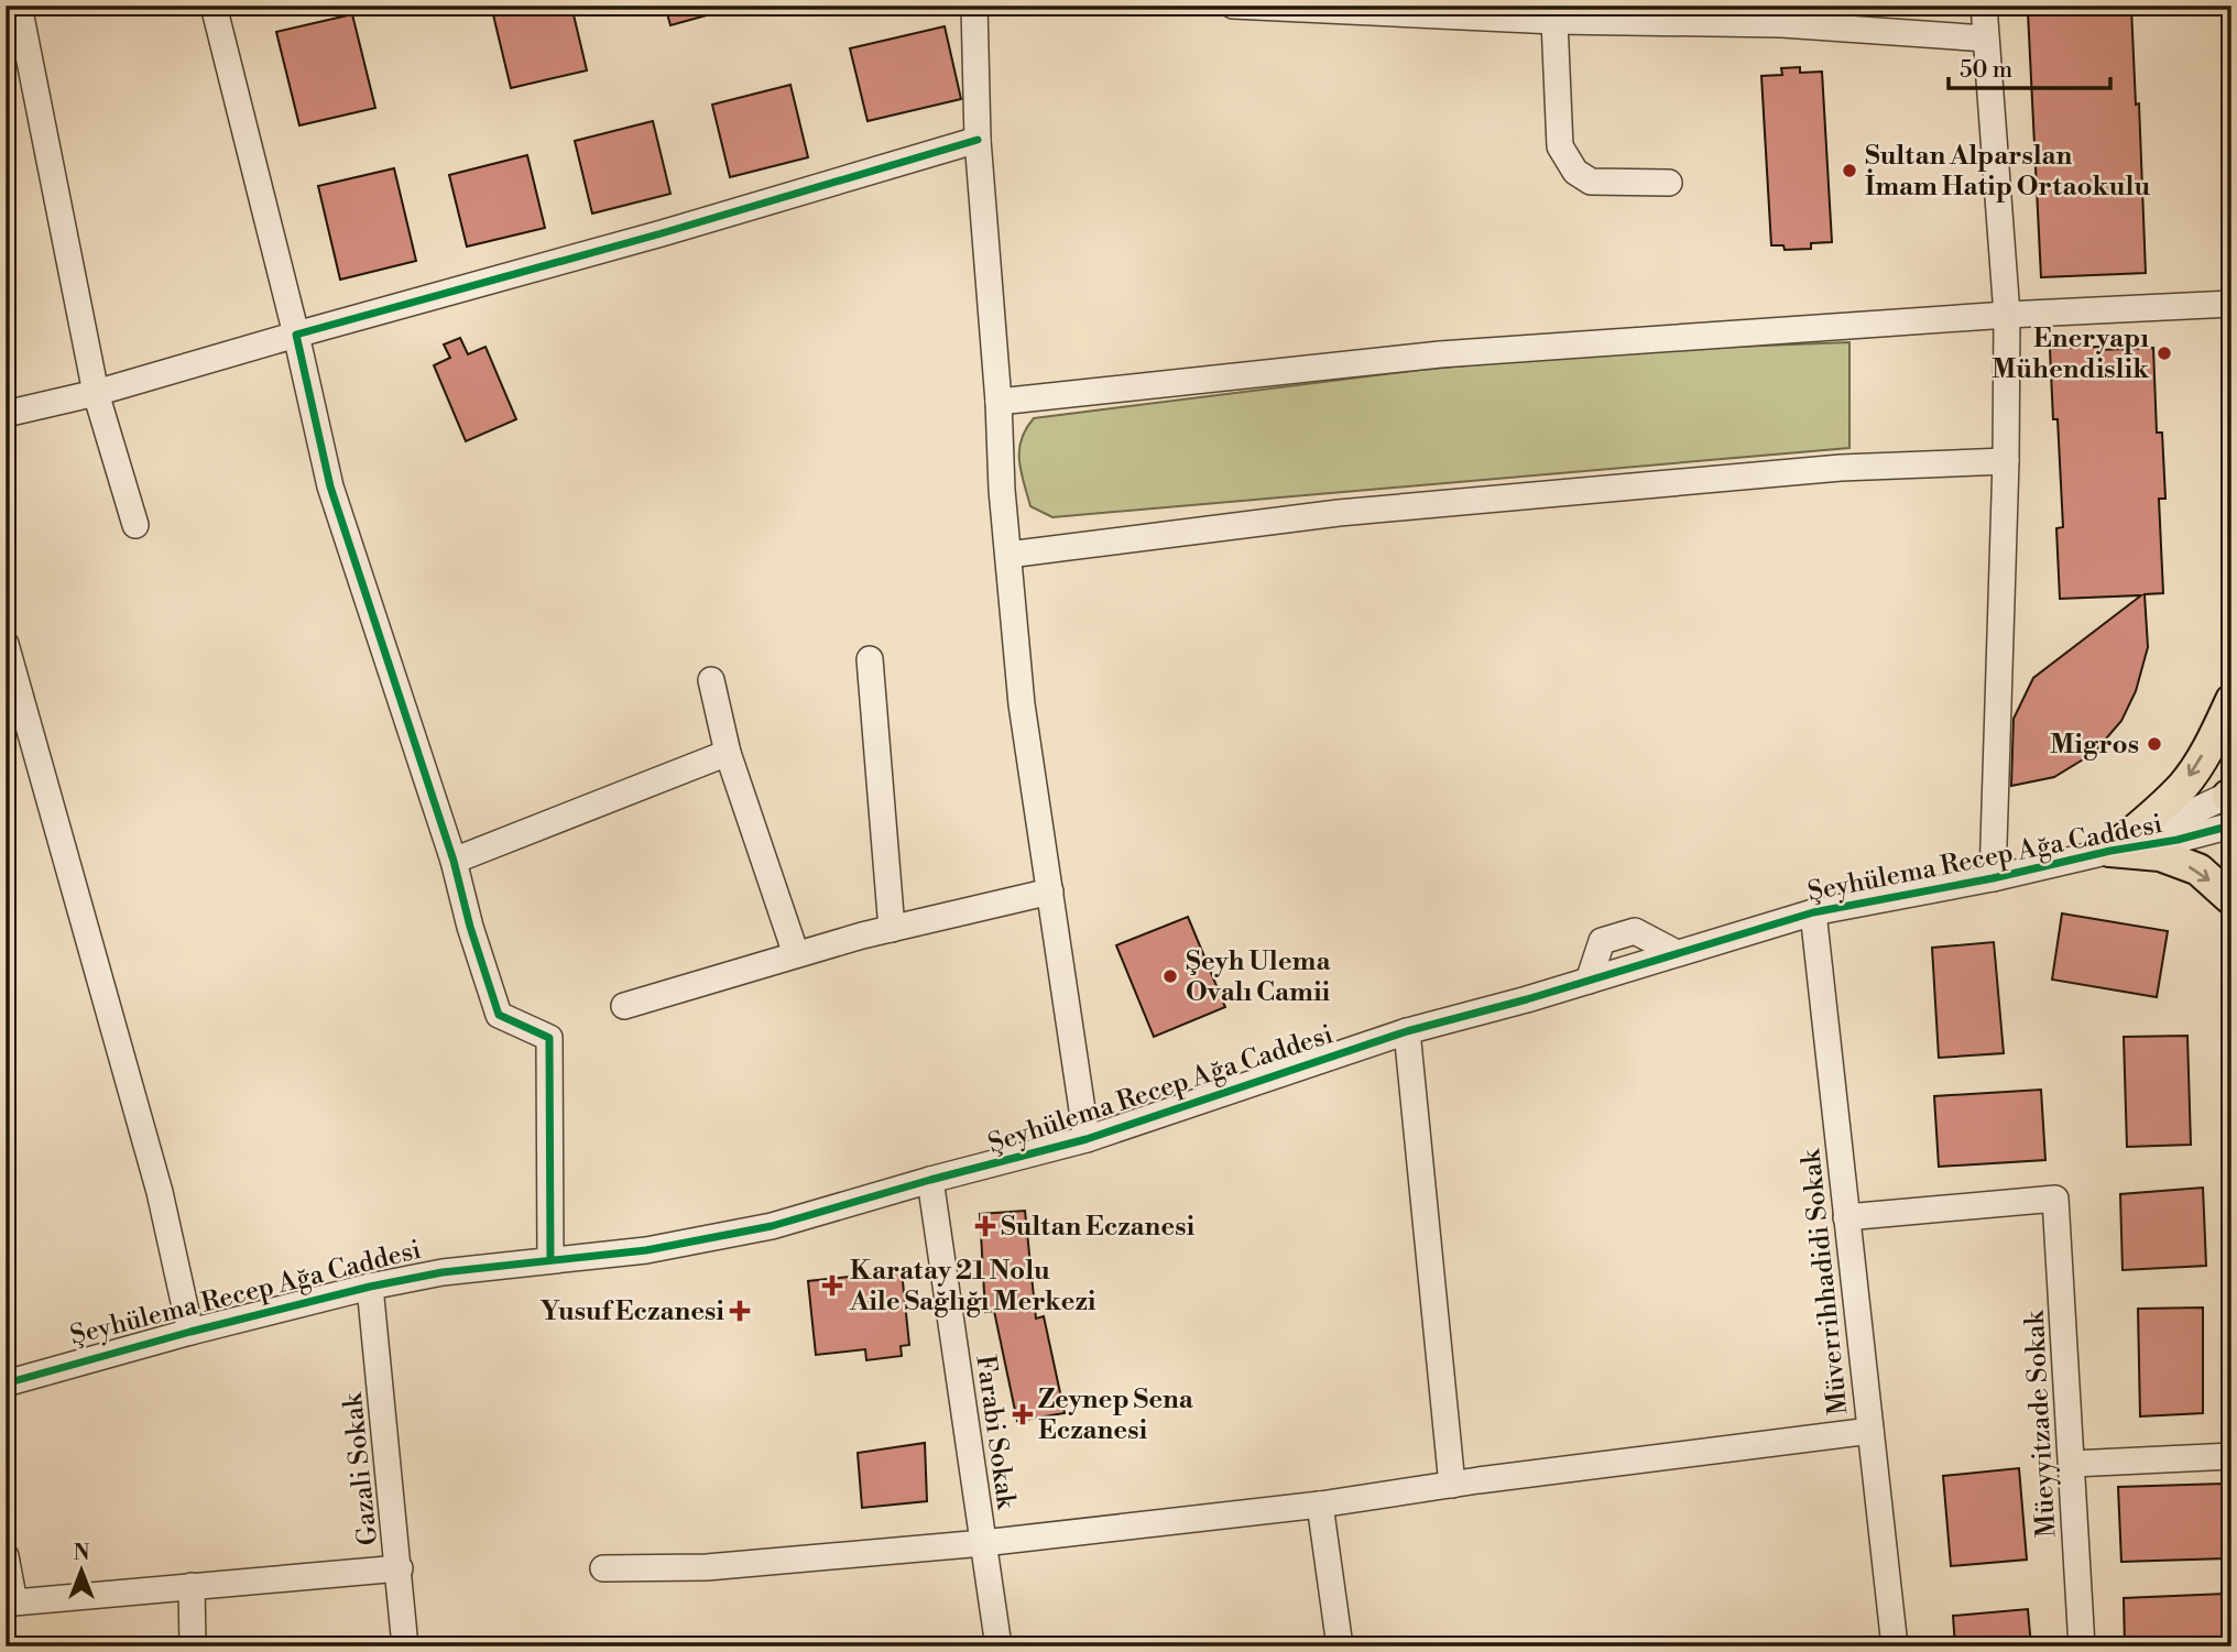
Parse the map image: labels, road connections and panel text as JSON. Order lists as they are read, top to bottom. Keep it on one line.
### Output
{"streets":{"street":["Şeyhülema Recep Ağa Caddesi","Müverrihhadidi Sokak","Müeyyitzade Sokak","Farabi Sokak","Gazali Sokak"]},"crossings":[["Şeyhülema Recep Ağa Caddesi","Müverrihhadidi Sokak"],["Şeyhülema Recep Ağa Caddesi","Farabi Sokak"],["Şeyhülema Recep Ağa Caddesi","Gazali Sokak"],["Müverrihhadidi Sokak","Müeyyitzade Sokak"]],"places":{"other":["Sultan Alparslan İmam Hatip Ortaokulu","Eneryapı Mühendislik","Migros","Şeyh Ulema Ovalı Camii"],"health":["Sultan Eczanesi","Karatay 21 Nolu Aile Sağlığı Merkezi","Yusuf Eczanesi","Zeynep Sena Eczanesi"]},"scale_bar":"50 m","north":"top"}
